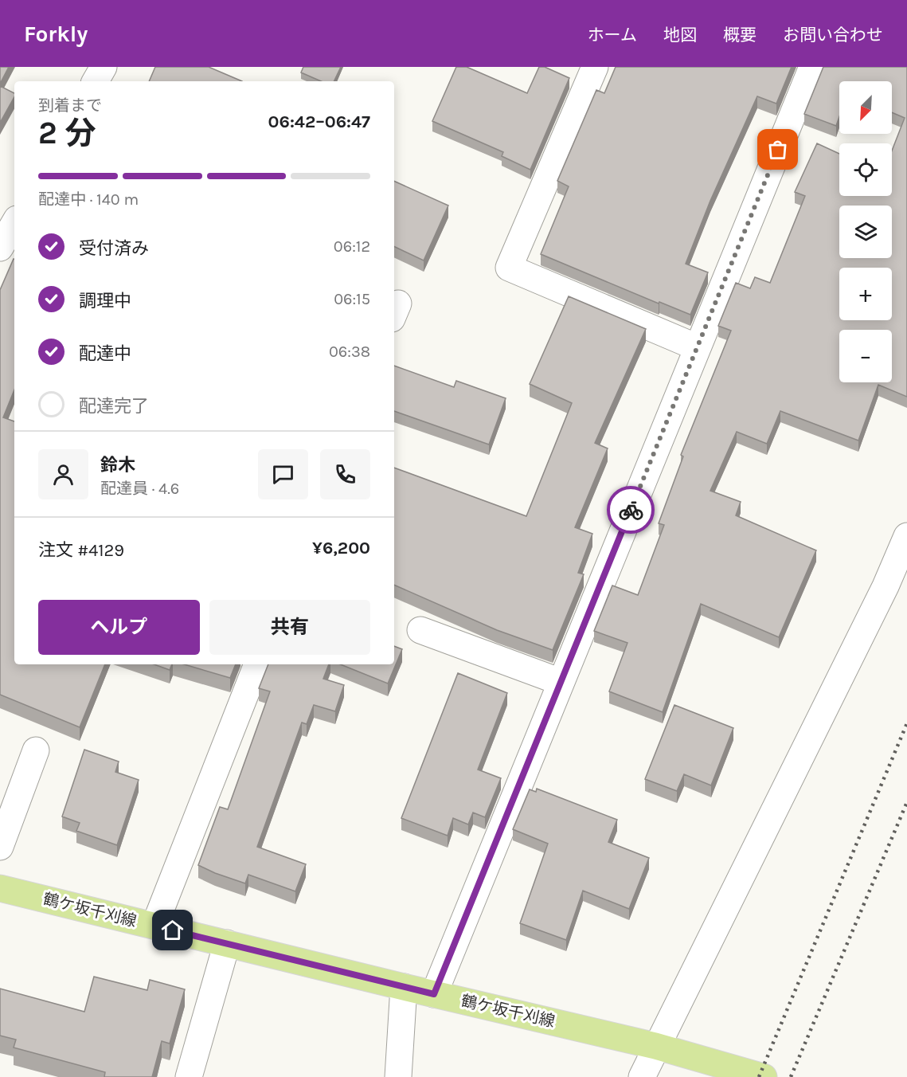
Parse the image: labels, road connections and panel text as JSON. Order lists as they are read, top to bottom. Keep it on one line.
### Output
{"streets":{"main road":["鶴ケ坂千刈線"]},"north":"bottom left","page":{"header":"Forkly","nav":["ホーム","地図","概要","お問い合わせ"],"map_buttons":["+","−"],"heading":["2 分","到着まで","06:42–06:47"],"panel":["鈴木","配達員 · 4.6","注文 #4129","¥6,200"],"bar":"配達中 · 140 m","list":[["受付済み","06:12"],["調理中","06:15"],["配達中","06:38"],"配達完了"],"buttons":["ヘルプ","共有"]}}
